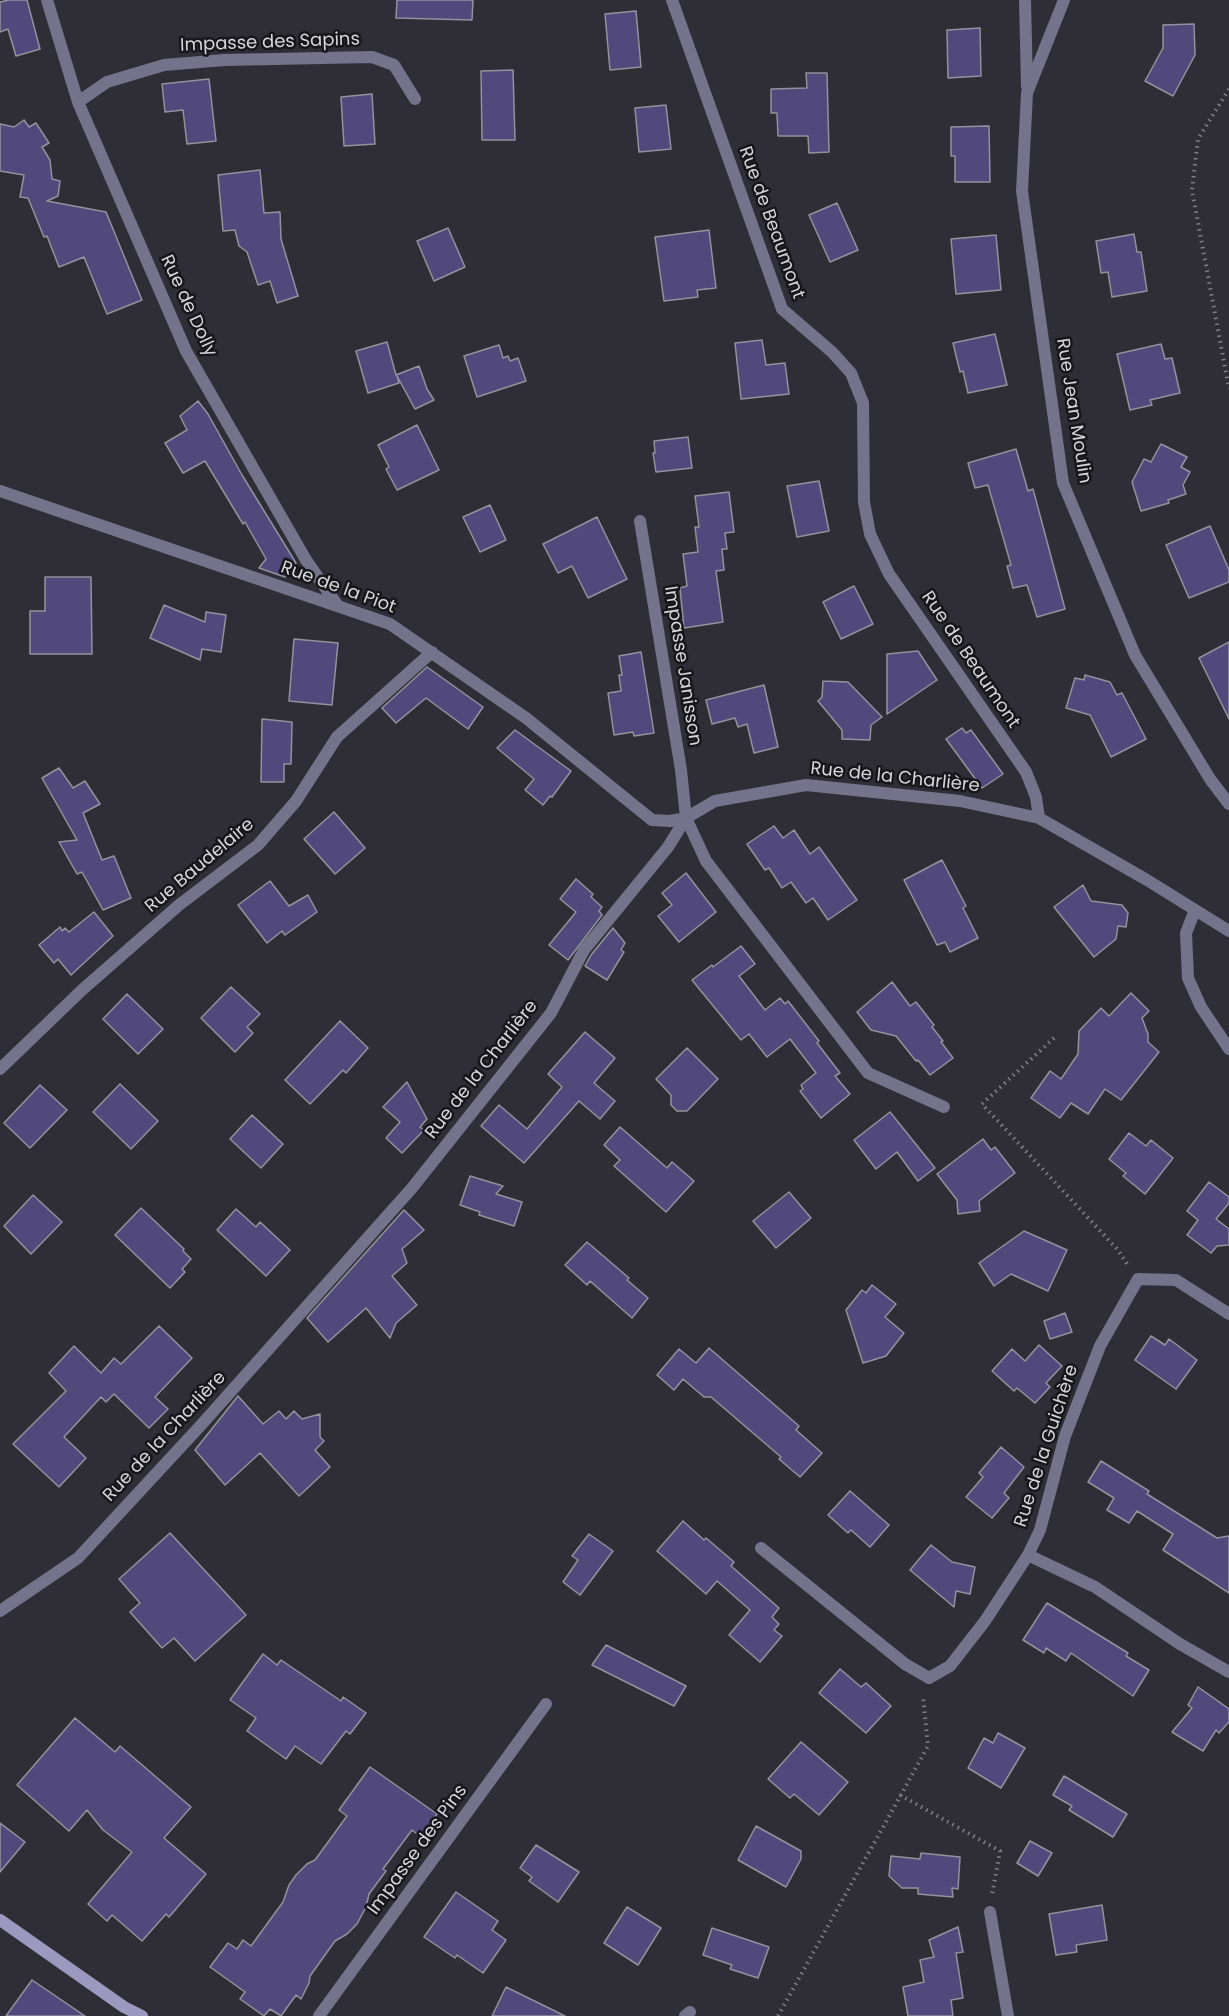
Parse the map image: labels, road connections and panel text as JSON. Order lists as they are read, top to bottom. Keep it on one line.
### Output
{"streets":{"street":["Impasse des Sapins","Rue de Beaumont","Rue de Dolly","Rue Jean Moulin","Rue de la Piot","Impasse Janisson","Rue de la Charlière","Rue Baudelaire","Rue de la Guichère","Impasse des Pins"]},"crossings":[["Impasse des Sapins","Rue de Dolly"],["Rue de Beaumont","Rue de la Charlière"],["Rue de Dolly","Rue de la Piot"],["Rue de la Piot","Impasse Janisson"],["Rue de la Piot","Rue de la Charlière"],["Rue de la Piot","Rue Baudelaire"],["Impasse Janisson","Rue de la Charlière"]]}
